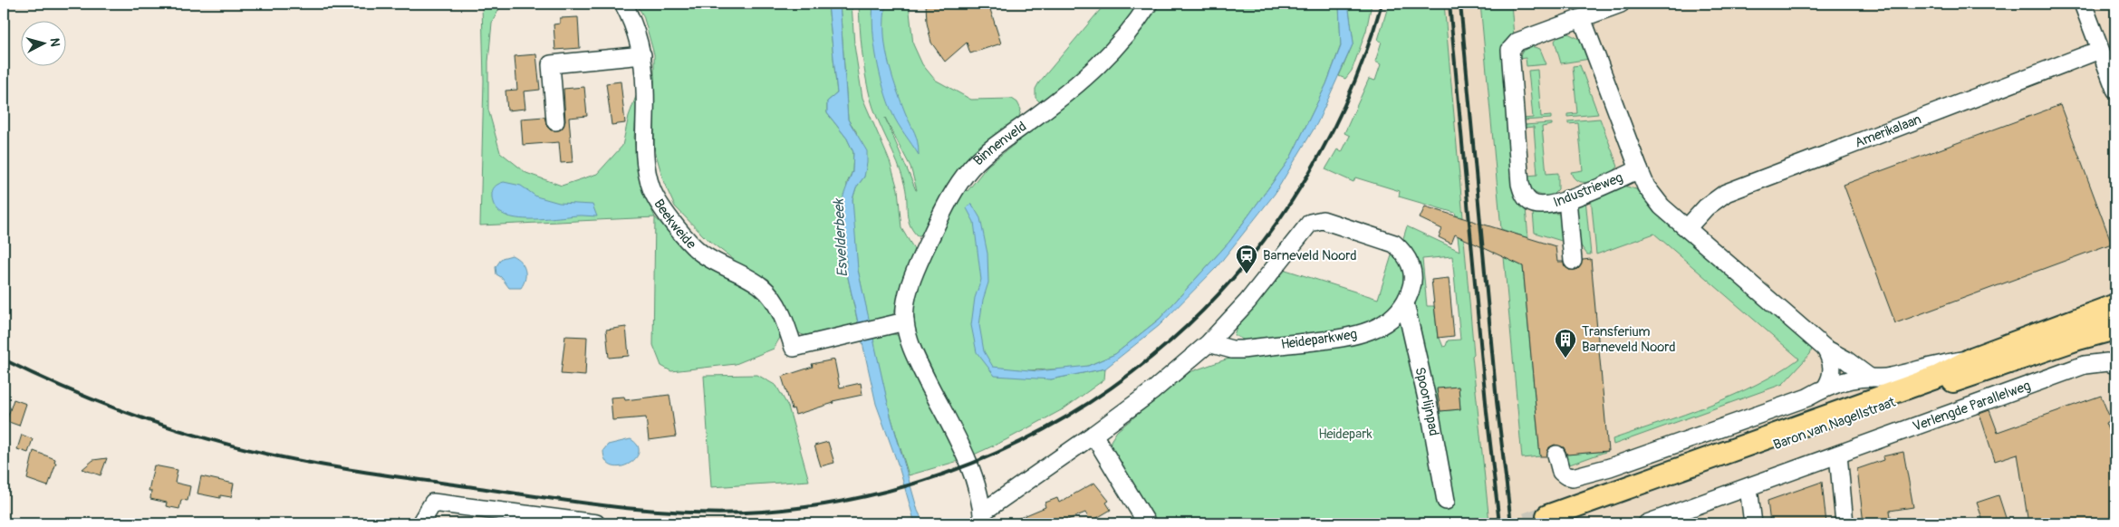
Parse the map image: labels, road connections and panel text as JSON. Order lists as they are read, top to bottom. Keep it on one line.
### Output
{"streets":{"main road":["Baron van Nagellstraat"],"street":["Amerikalaan","Binnenveld","Industrieweg","Beekweide","Heideparkweg","Spoorlijnpad","Verlengde Parallelweg"]},"crossings":[["Binnenveld","Beekweide"],["Binnenveld","Heideparkweg"],["Heideparkweg","Spoorlijnpad"]],"water":["Esvelderbeek"],"parks":["Heidepark"],"places":{"station":["Barneveld Noord"],"building":["Transferium Barneveld Noord"]},"north":"right"}
